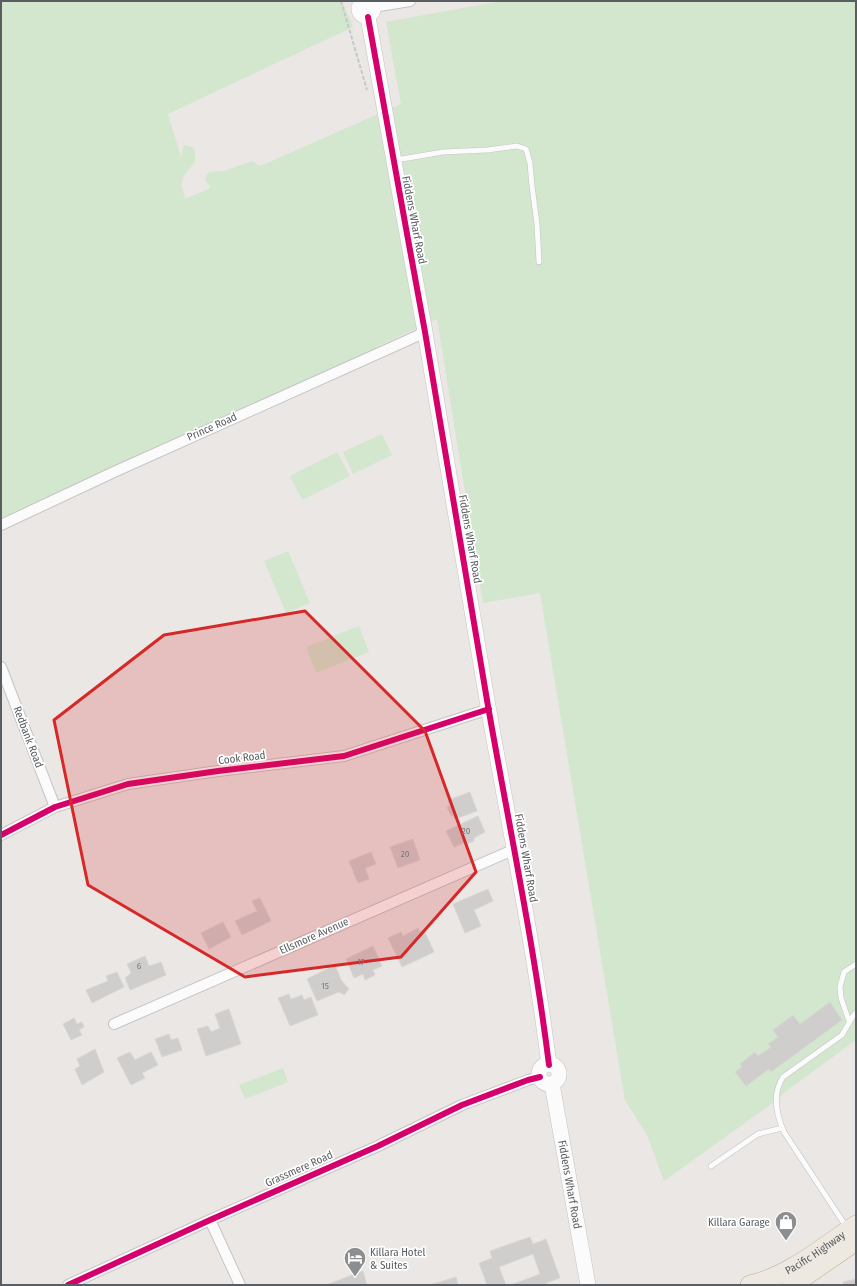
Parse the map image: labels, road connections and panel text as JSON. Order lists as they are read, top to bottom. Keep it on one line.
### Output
{"streets":{"highway":["Pacific Highway"],"street":["Fiddens Wharf Road","Prince Road","Redbank Road","Cook Road","Ellsmore Avenue","Grassmere Road"]},"crossings":[["Fiddens Wharf Road","Prince Road"],["Fiddens Wharf Road","Cook Road"],["Fiddens Wharf Road","Ellsmore Avenue"],["Fiddens Wharf Road","Grassmere Road"],["Redbank Road","Cook Road"]],"places":{"shop":["Killara Garage"],"hotel":["Killara Hotel & Suites"]},"house_numbers":["20","20","17","6","15"]}
